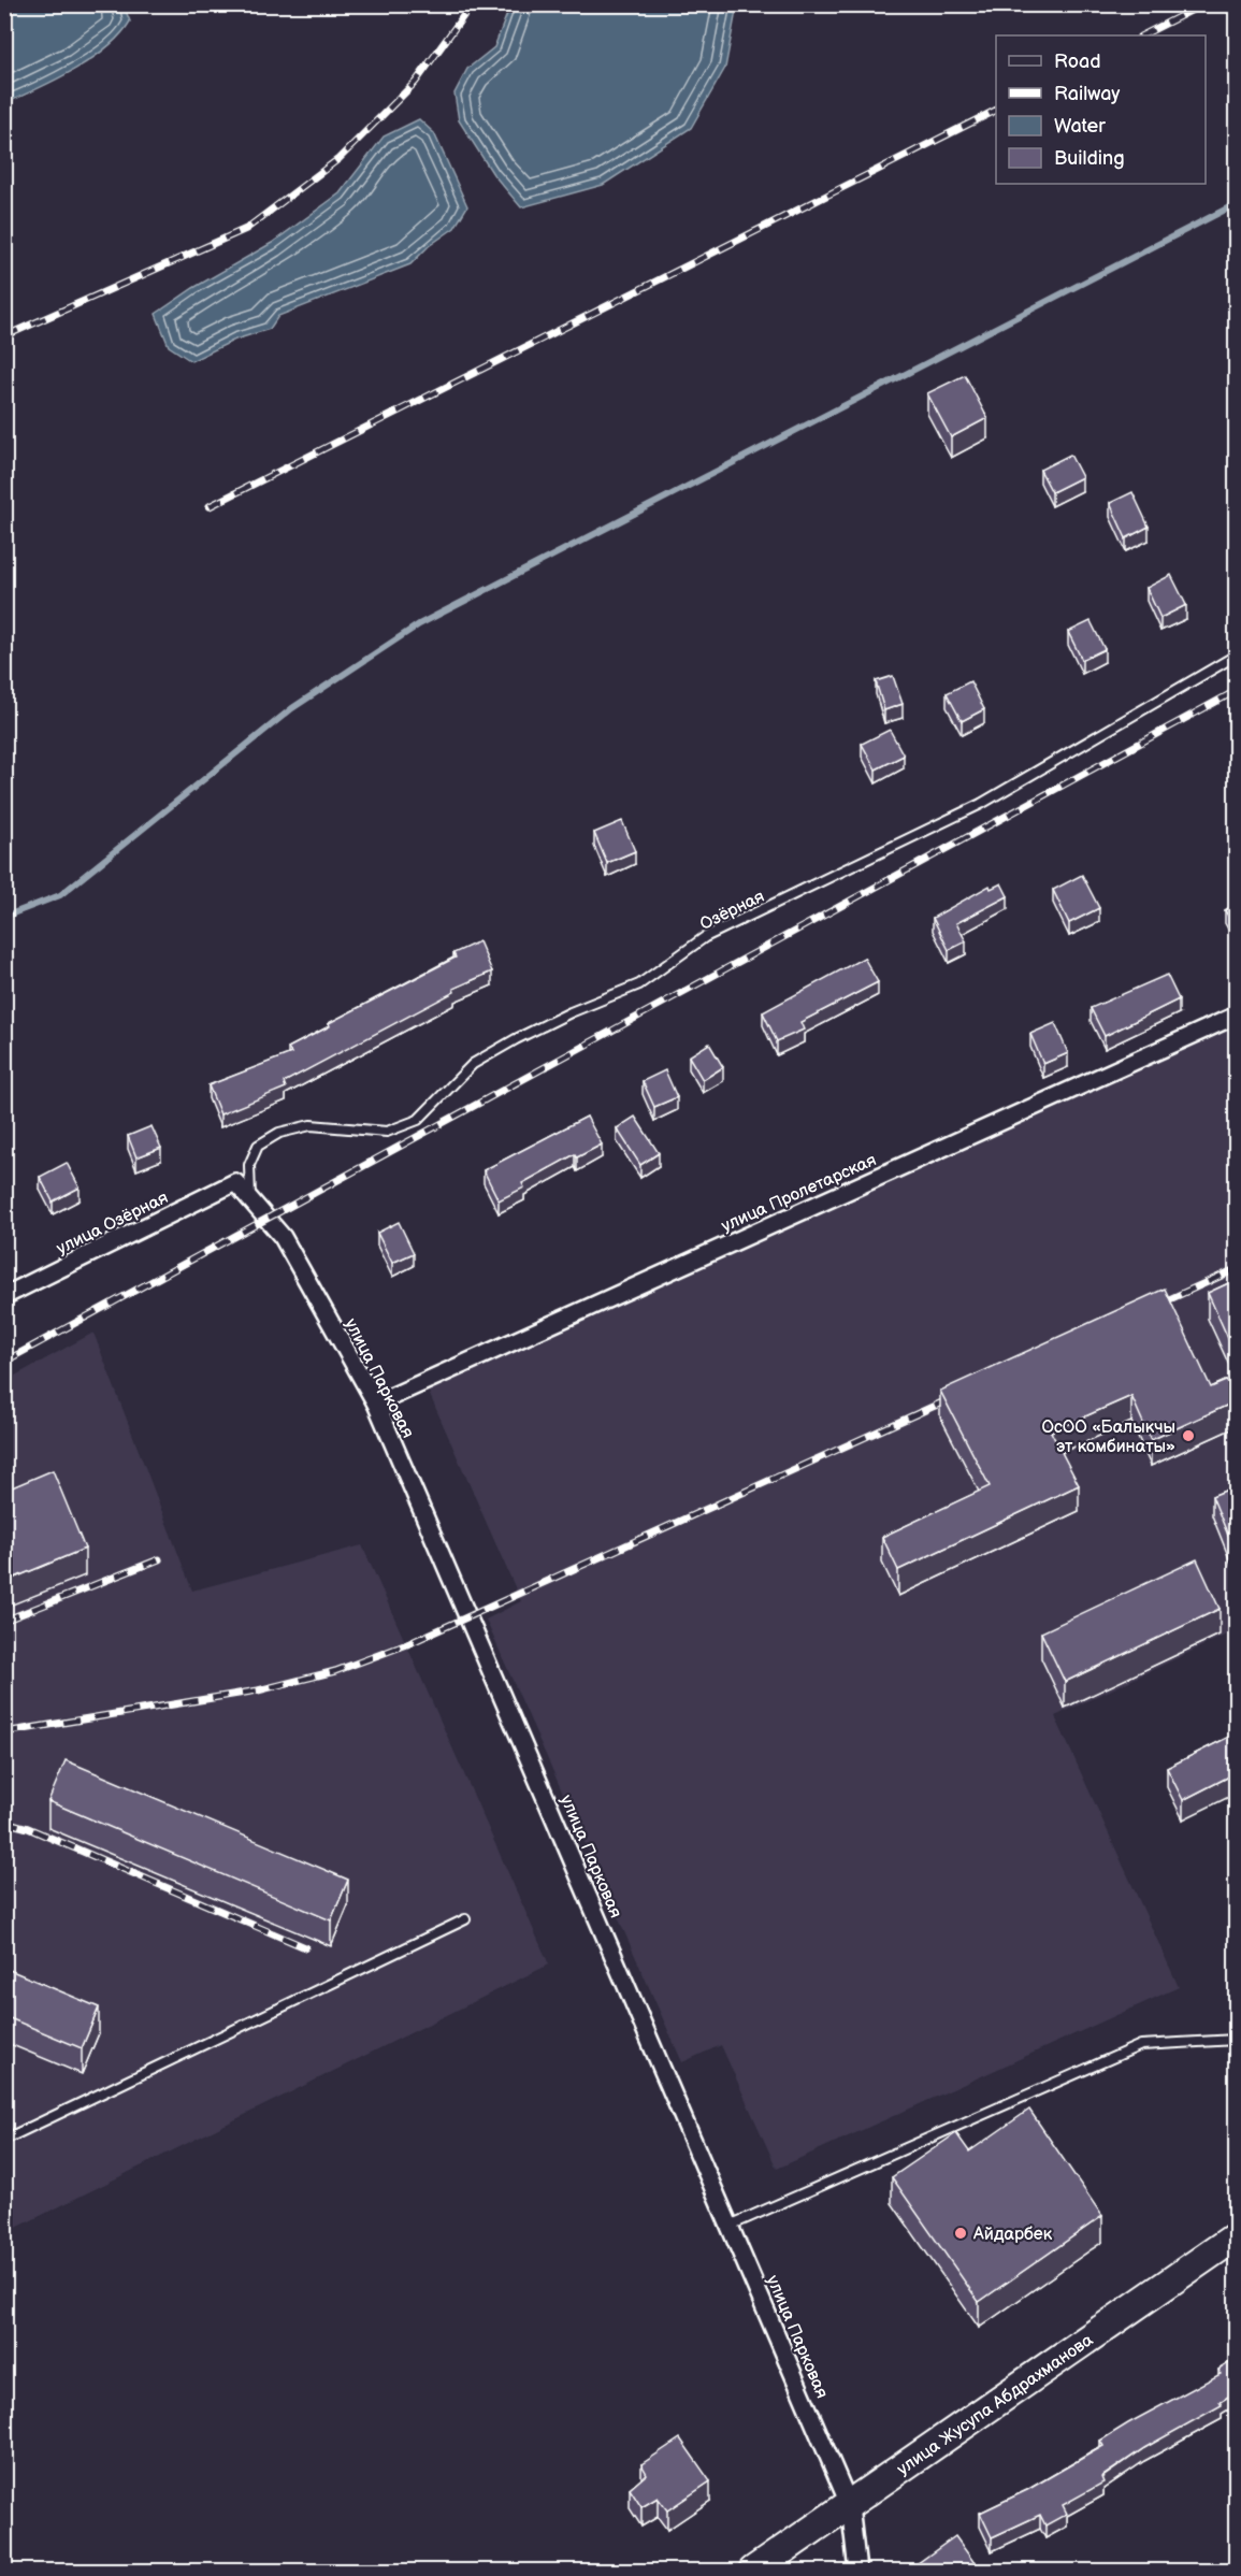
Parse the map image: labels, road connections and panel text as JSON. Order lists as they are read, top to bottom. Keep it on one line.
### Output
{"streets":{"highway":["улица Жусупа Абдрахманова"],"street":["улица Пролетарская","улица Озёрная","улица Парковая"],"lane":["Озёрная"]},"crossings":[["Озёрная","улица Парковая"],["улица Пролетарская","улица Парковая"],["улица Озёрная","улица Парковая"],["улица Парковая","улица Жусупа Абдрахманова"]],"places":["ОсОО «Балыкчы эт комбинаты»","Айдарбек"],"legend":["Road","Railway","Water","Building"]}
